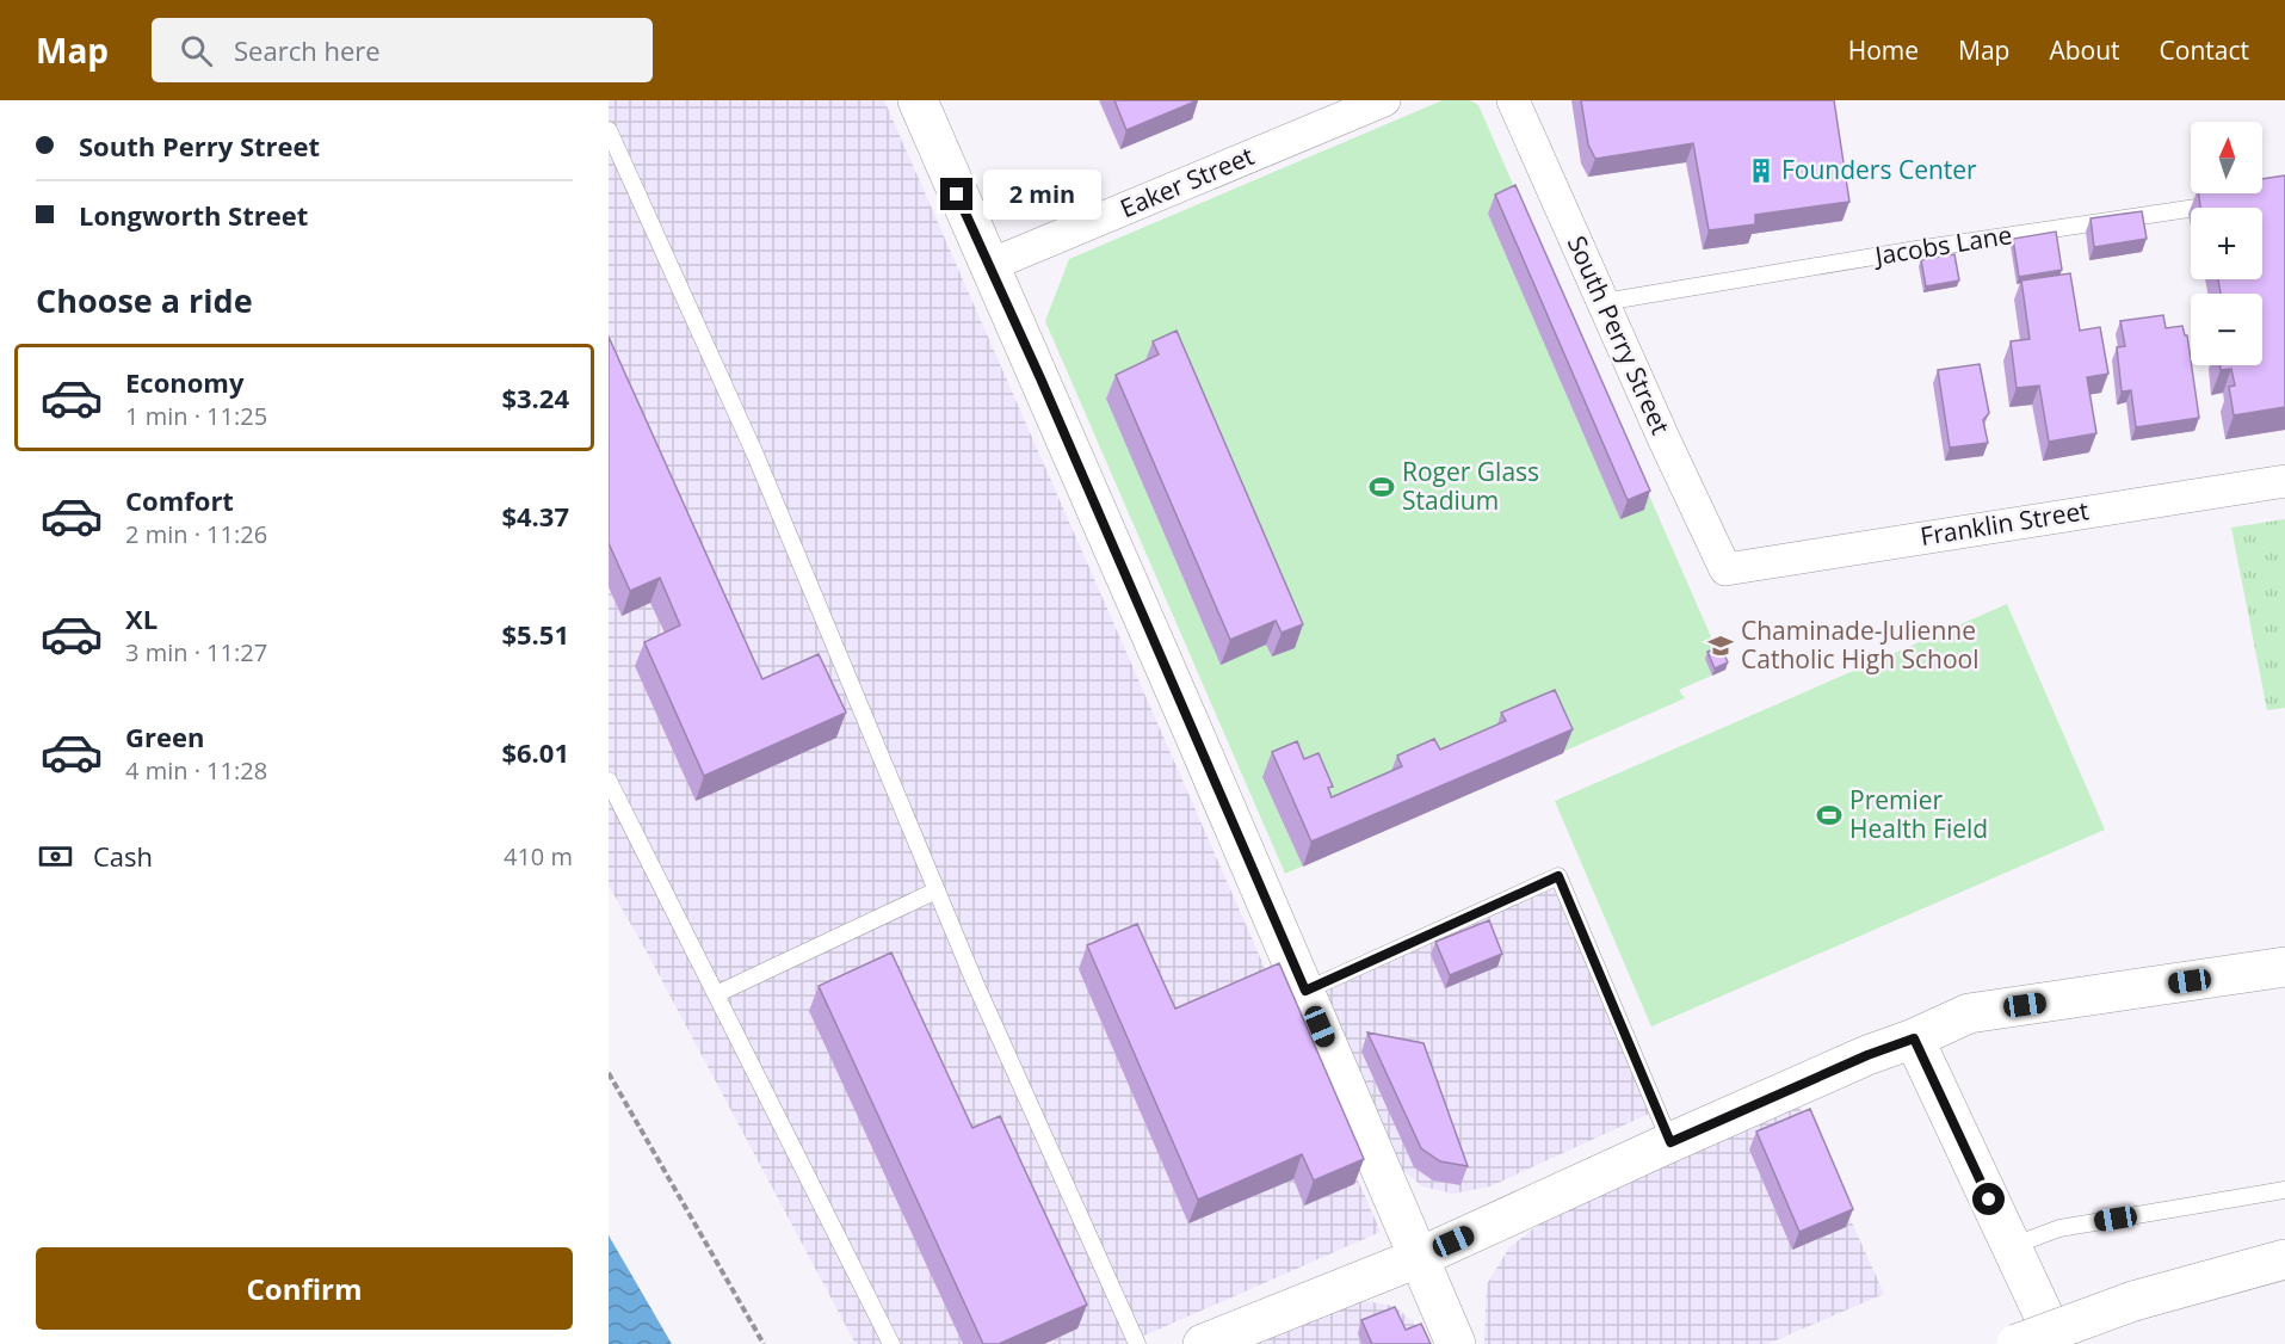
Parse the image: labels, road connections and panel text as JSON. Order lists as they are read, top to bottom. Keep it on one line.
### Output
{"streets":{"street":["Eaker Street","South Perry Street","Franklin Street"],"lane":["Jacobs Lane"]},"crossings":[["Jacobs Lane","South Perry Street"],["South Perry Street","Franklin Street"]],"places":{"building":["Founders Center"],"sports":["Roger Glass Stadium","Premier Health Field"],"school or university":["Chaminade-Julienne Catholic High School"]},"north":"top","page":{"header":"Map","search":"Search here","nav":["Home","Map","About","Contact"],"banner":["South Perry Street","Longworth Street"],"map_buttons":["+","−"],"bubble":"2 min","heading":"Choose a ride","list":[{"name":"Economy","note":"1 min · 11:25","value":"$3.24"},{"name":"Comfort","note":"2 min · 11:26","value":"$4.37"},{"name":"XL","note":"3 min · 11:27","value":"$5.51"},{"name":"Green","note":"4 min · 11:28","value":"$6.01"}],"pay":["Cash","410 m"],"buttons":"Confirm"}}
